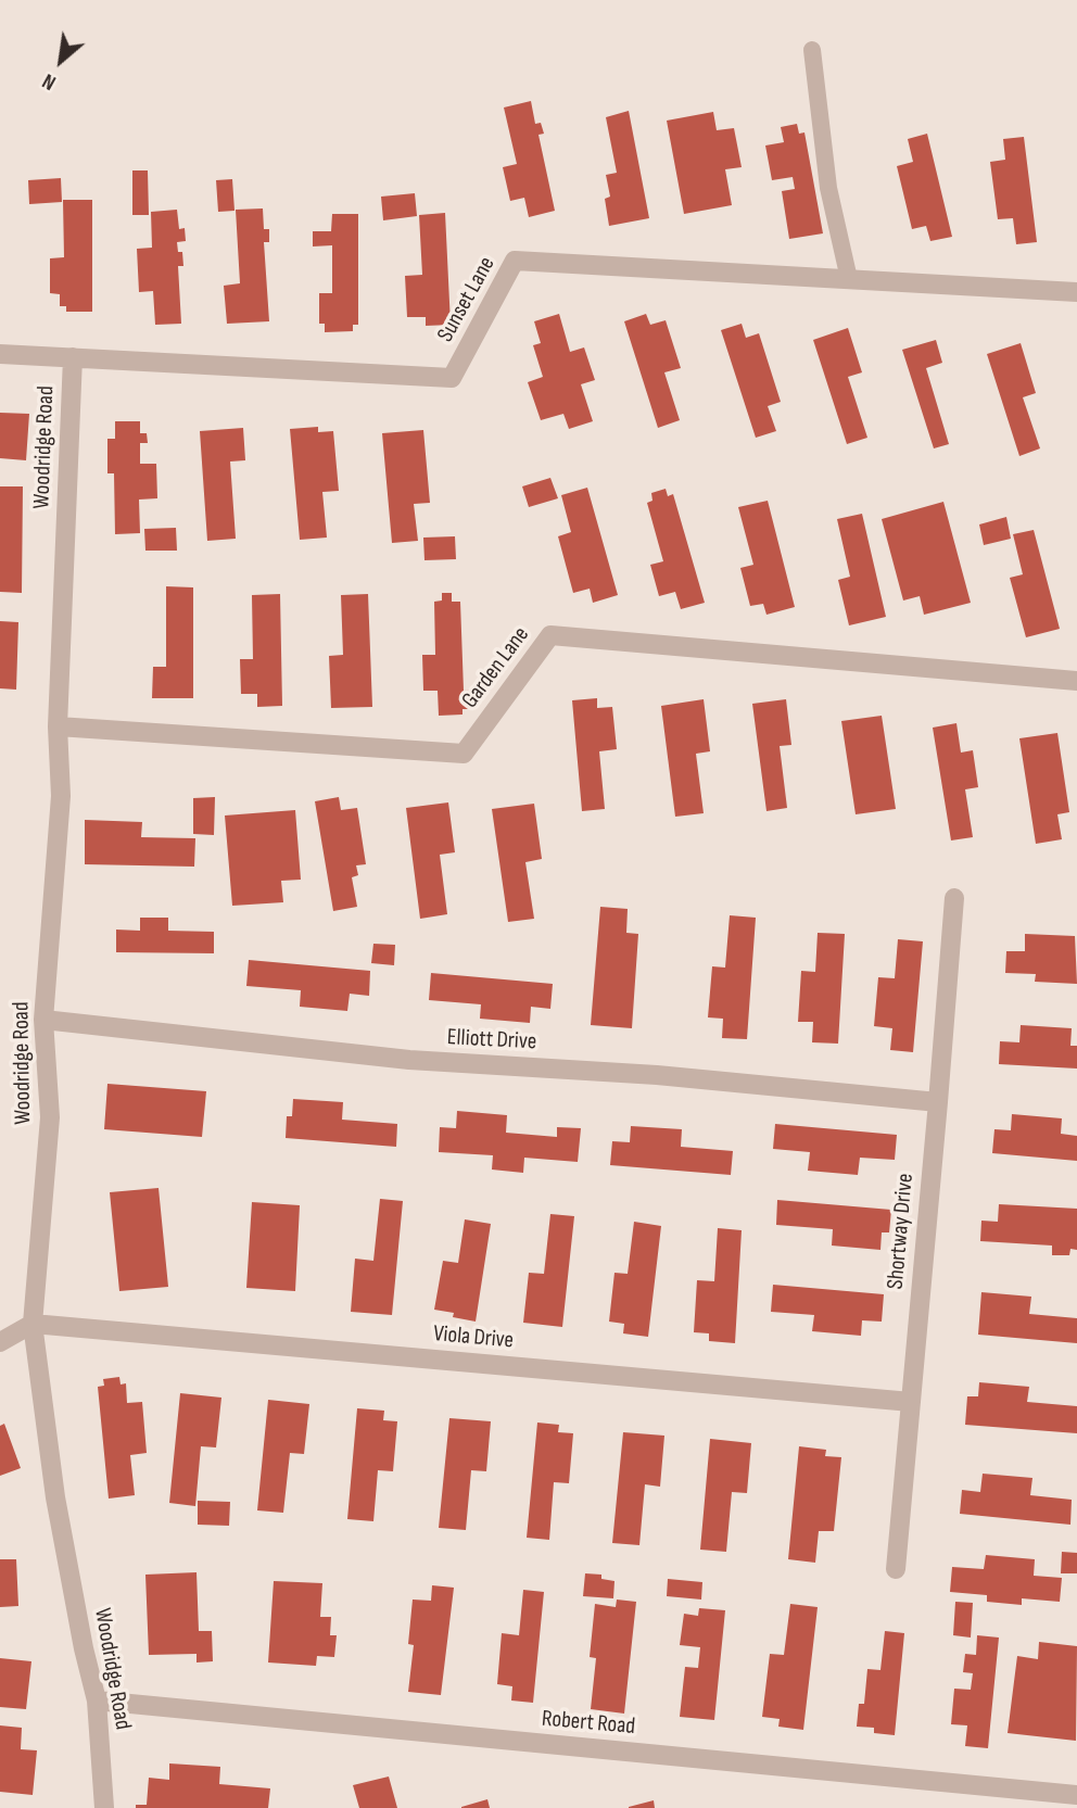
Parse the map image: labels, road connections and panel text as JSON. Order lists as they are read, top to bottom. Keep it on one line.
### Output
{"streets":{"street":["Sunset Lane","Woodridge Road","Garden Lane","Elliott Drive","Shortway Drive","Viola Drive","Robert Road"]},"crossings":[["Sunset Lane","Woodridge Road"],["Woodridge Road","Garden Lane"],["Woodridge Road","Elliott Drive"],["Woodridge Road","Viola Drive"],["Woodridge Road","Robert Road"],["Elliott Drive","Shortway Drive"],["Shortway Drive","Viola Drive"]],"north":"bottom left"}
